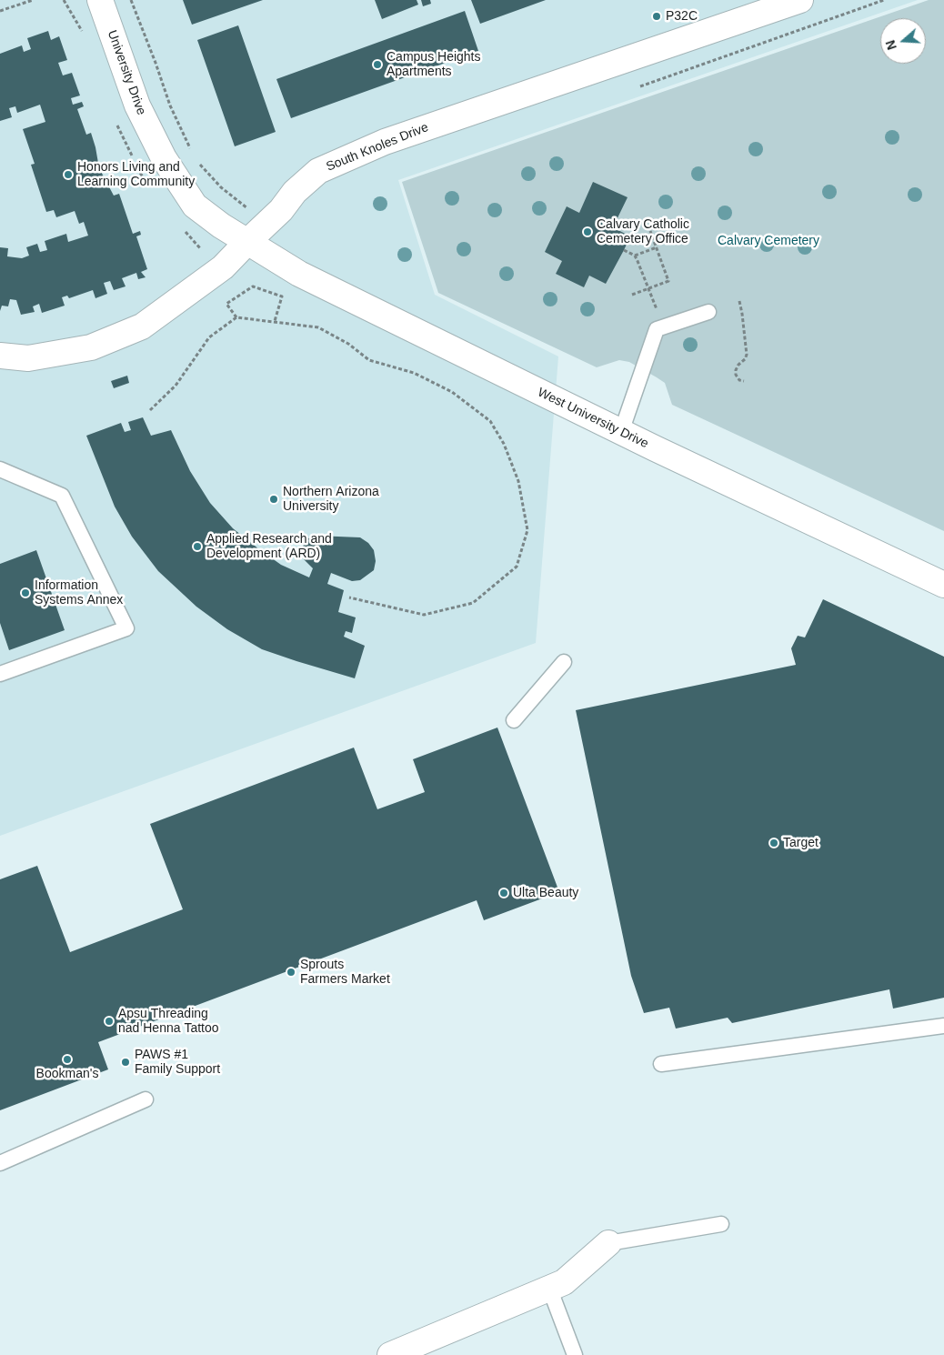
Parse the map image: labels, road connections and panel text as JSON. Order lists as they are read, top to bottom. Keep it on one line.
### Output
{"streets":{"street":["University Drive","South Knoles Drive","West University Drive"]},"crossings":[["University Drive","South Knoles Drive"],["University Drive","West University Drive"],["South Knoles Drive","West University Drive"]],"parks":["Calvary Cemetery"],"places":["P32C","Campus Heights Apartments","Honors Living and Learning Community","Calvary Catholic Cemetery Office","Northern Arizona University","Applied Research and Development (ARD)","Information Systems Annex","Target","Ulta Beauty","Sprouts Farmers Market","Apsu Threading nad Henna Tattoo","Bookman's","PAWS #1 Family Support"],"north":"left"}
